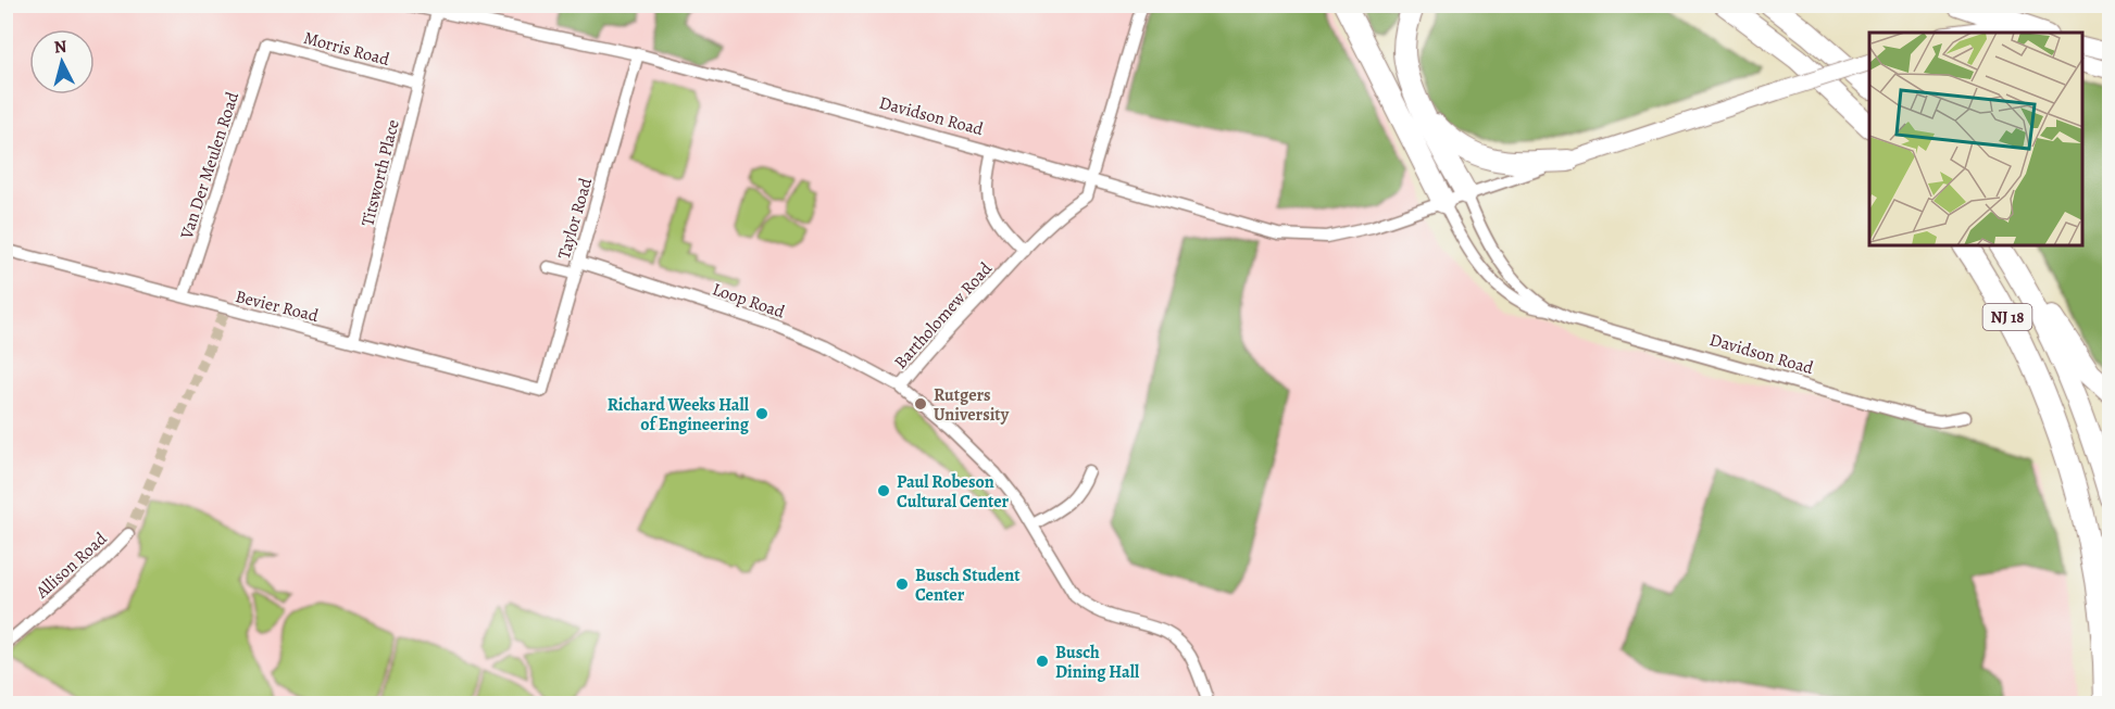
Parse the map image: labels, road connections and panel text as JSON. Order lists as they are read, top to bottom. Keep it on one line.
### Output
{"streets":{"highway":["NJ 18"],"main road":["Davidson Road"],"street":["Morris Road","Van Der Meulen Road","Titsworth Place","Taylor Road","Loop Road","Bevier Road","Bartholomew Road","Allison Road"]},"crossings":[["Morris Road","Van Der Meulen Road"],["Morris Road","Titsworth Place"],["Davidson Road","Titsworth Place"],["Davidson Road","Taylor Road"],["Davidson Road","Bartholomew Road"],["Van Der Meulen Road","Bevier Road"],["Titsworth Place","Bevier Road"],["Taylor Road","Loop Road"],["Taylor Road","Bevier Road"],["Loop Road","Bartholomew Road"]],"places":["Rutgers University","Richard Weeks Hall of Engineering","Paul Robeson Cultural Center","Busch Student Center","Busch Dining Hall"],"north":"top"}
